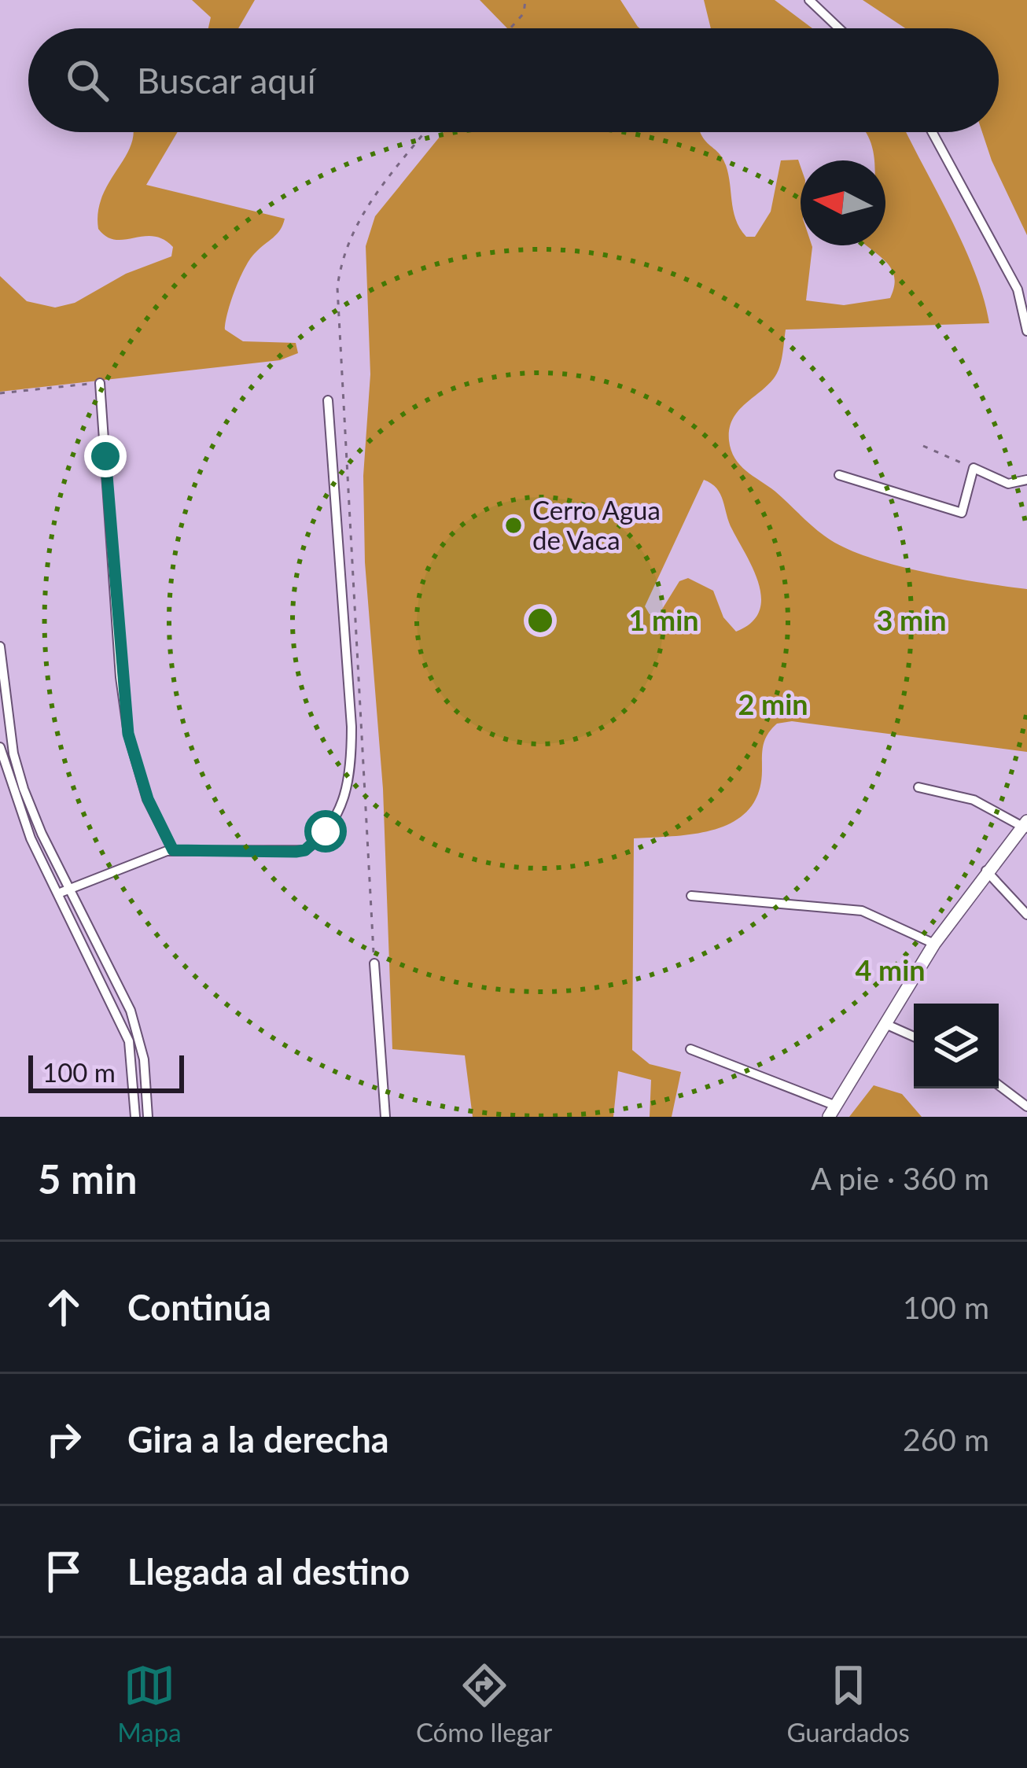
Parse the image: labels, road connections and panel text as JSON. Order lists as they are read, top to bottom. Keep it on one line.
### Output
{"places":["Cerro Agua de Vaca"],"scale_bar":"100 m","north":"left","page":{"search":"Buscar aquí","scale":"100 m","heading":["5 min","A pie · 360 m"],"list":[["Continúa","100 m"],["Gira a la derecha","260 m"],"Llegada al destino"],"nav":["Mapa","Cómo llegar","Guardados"]},"rings":["1 min","3 min","2 min","4 min"]}
